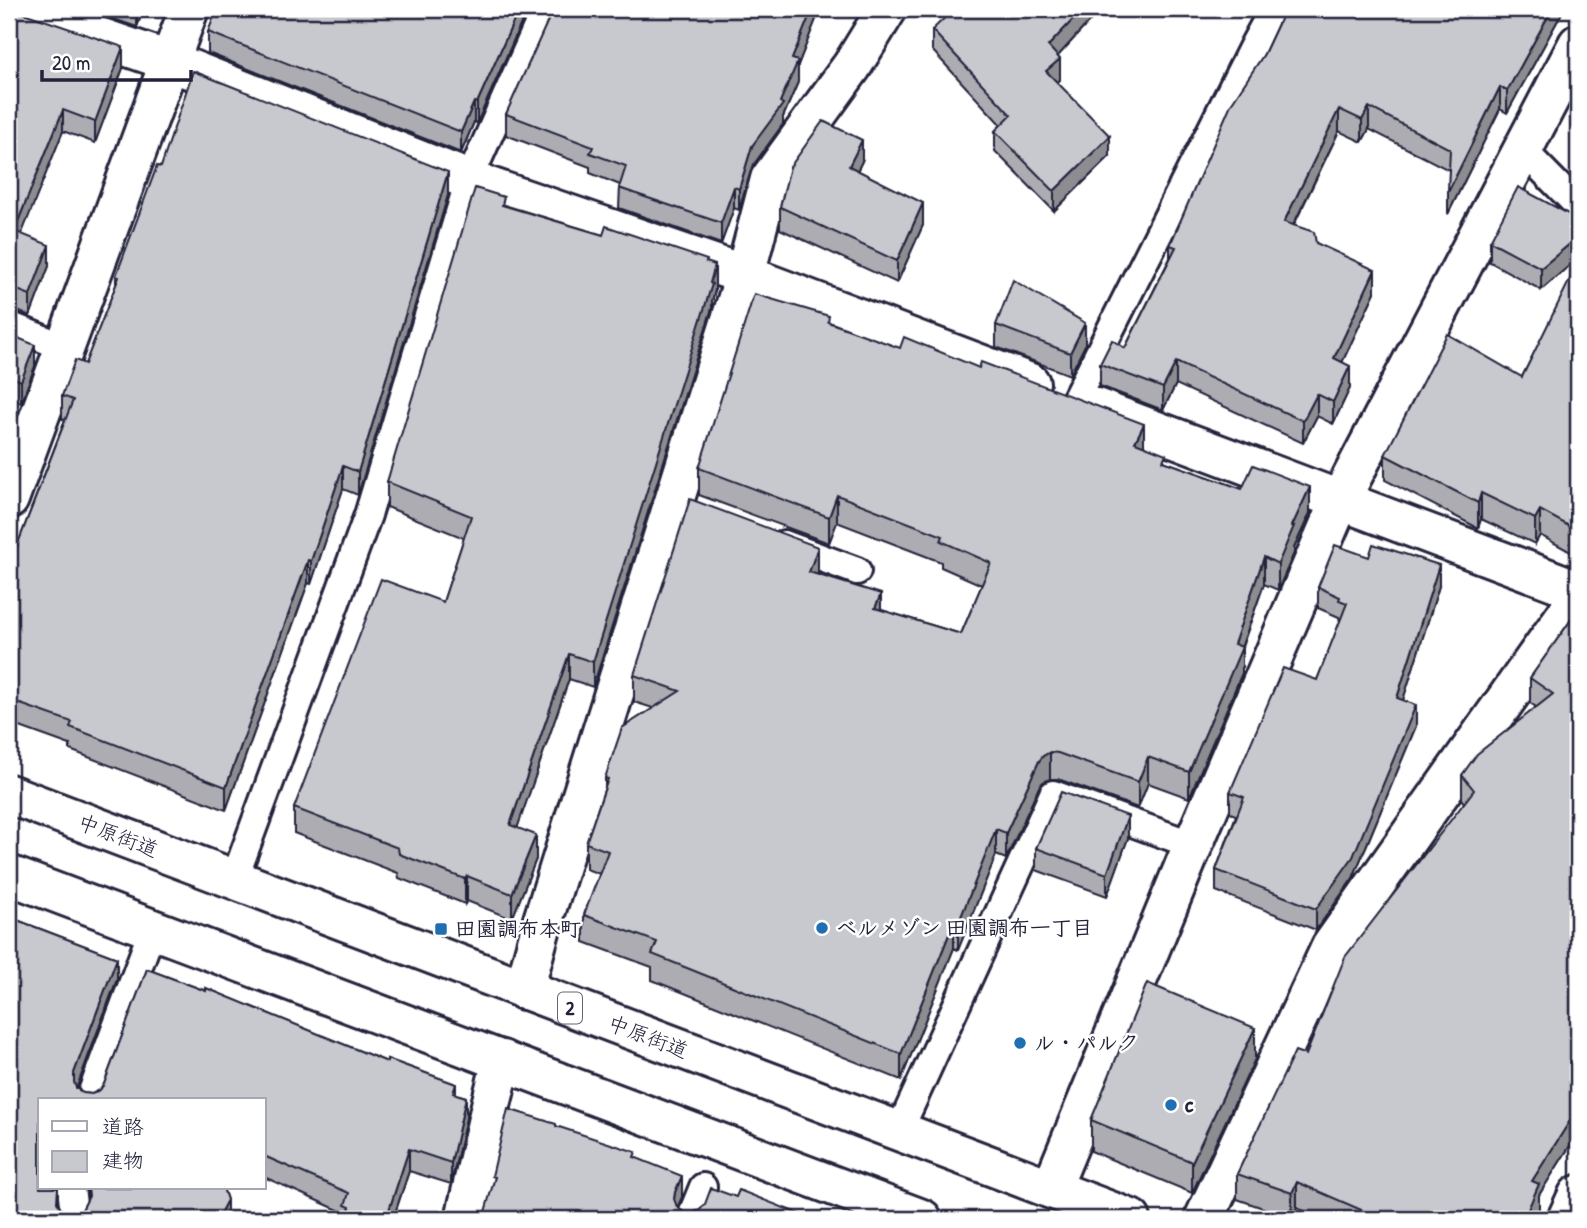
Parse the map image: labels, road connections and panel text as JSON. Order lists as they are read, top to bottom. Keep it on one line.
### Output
{"streets":{"street":["中原街道","2"]},"places":{"other":["ベルメゾン 田園調布一丁目","ル・パルク","c"],"transit":["田園調布本町"]},"legend":["道路","建物"],"scale_bar":"20 m"}
